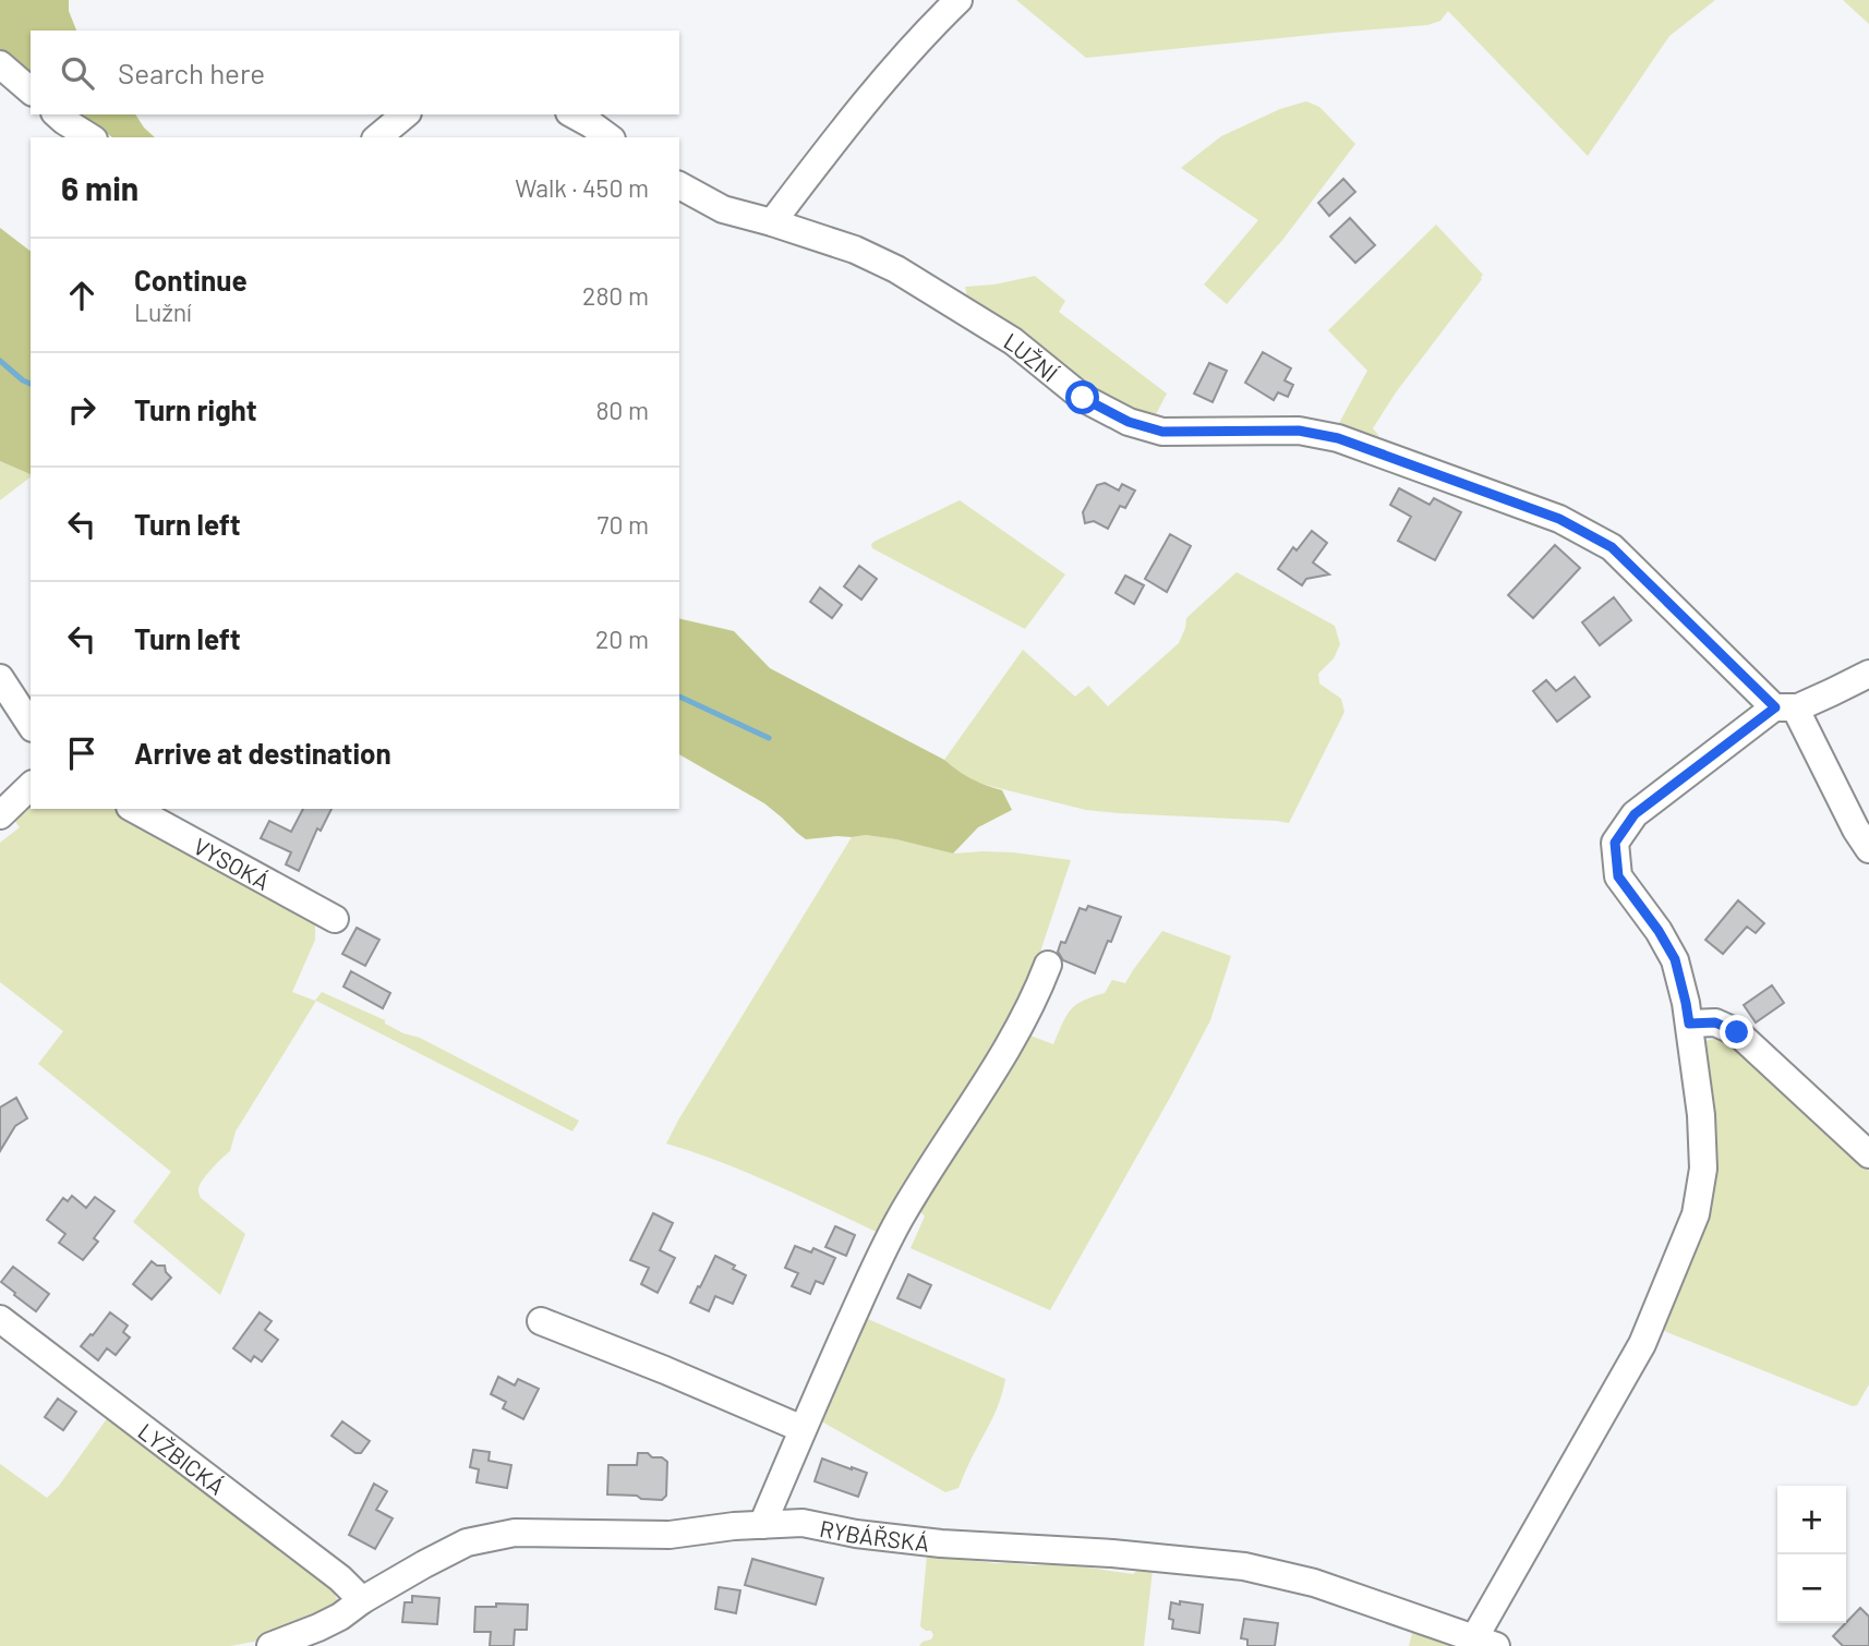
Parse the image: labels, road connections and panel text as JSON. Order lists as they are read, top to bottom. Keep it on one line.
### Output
{"streets":{"street":["LUŽNÍ","VYSOKÁ","LYŽBICKÁ","RYBÁŘSKÁ"]},"crossings":[["LYŽBICKÁ","RYBÁŘSKÁ"]],"page":{"search":"Search here","heading":["6 min","Walk · 450 m"],"list":[["Continue","Lužní","280 m"],["Turn right","80 m"],["Turn left","70 m"],["Turn left","20 m"],"Arrive at destination"],"map_buttons":["+","−"]}}
